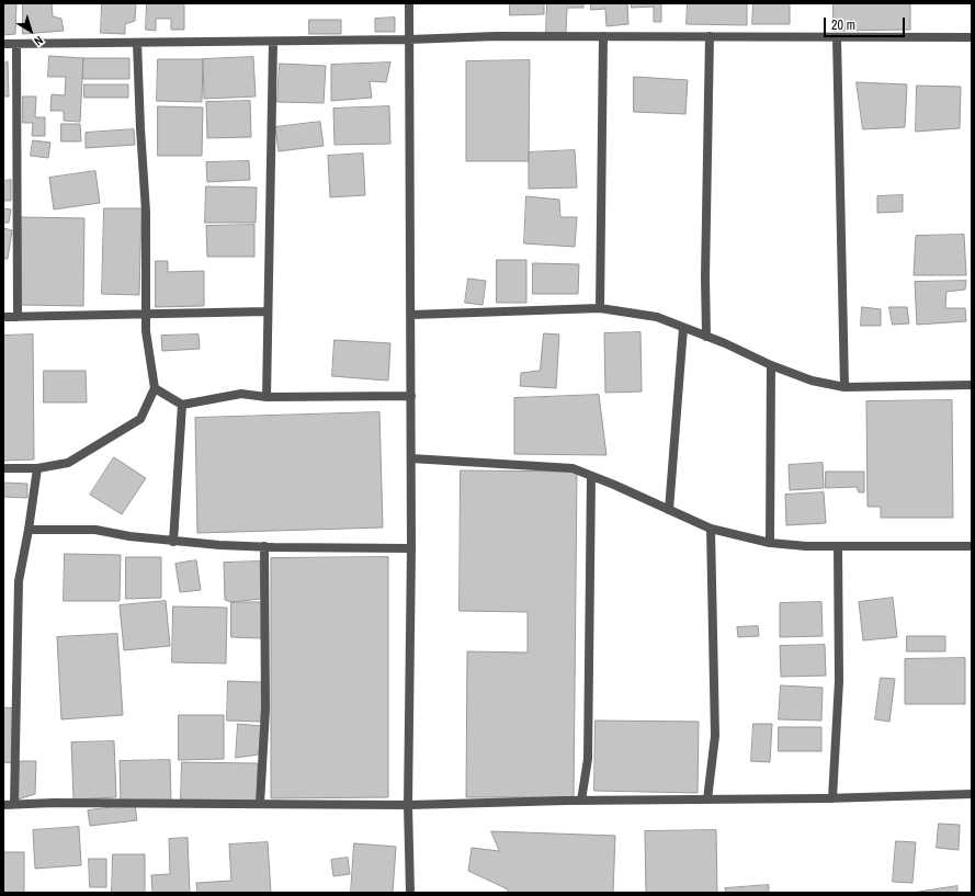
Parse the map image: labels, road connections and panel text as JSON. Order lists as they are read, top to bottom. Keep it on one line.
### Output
{"scale_bar":"20 m","north":"bottom right"}
